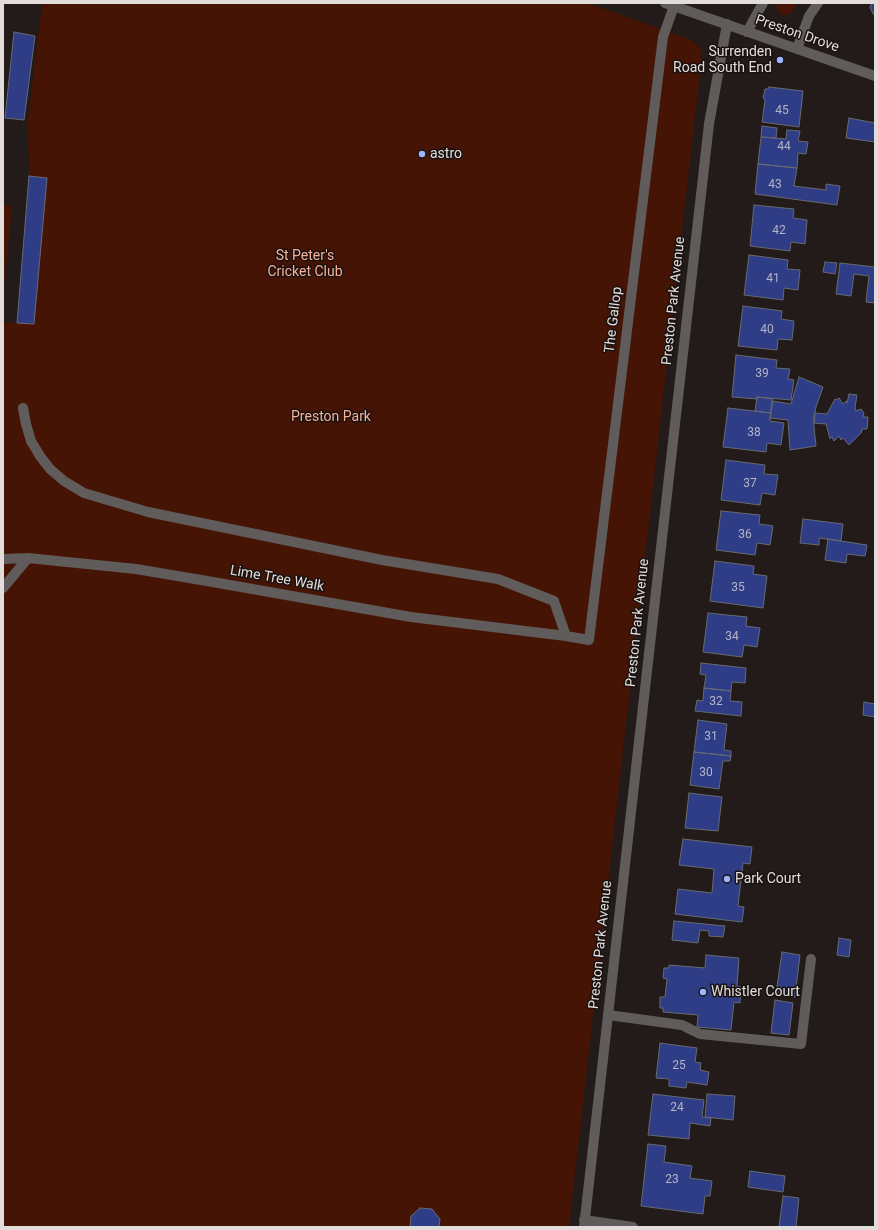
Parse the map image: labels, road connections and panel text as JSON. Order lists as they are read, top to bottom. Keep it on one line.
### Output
{"streets":{"street":["Preston Drove","Preston Park Avenue","The Gallop","Lime Tree Walk"]},"crossings":[["Preston Drove","Preston Park Avenue"],["Preston Drove","The Gallop"],["The Gallop","Lime Tree Walk"]],"parks":["St Peter's Cricket Club","Preston Park"],"places":["Surrenden Road South End","astro","Park Court","Whistler Court"],"house_numbers":["45","44","43","42","41","40","39","38","37","36","35","34","32","31","30","25","24","23"]}
